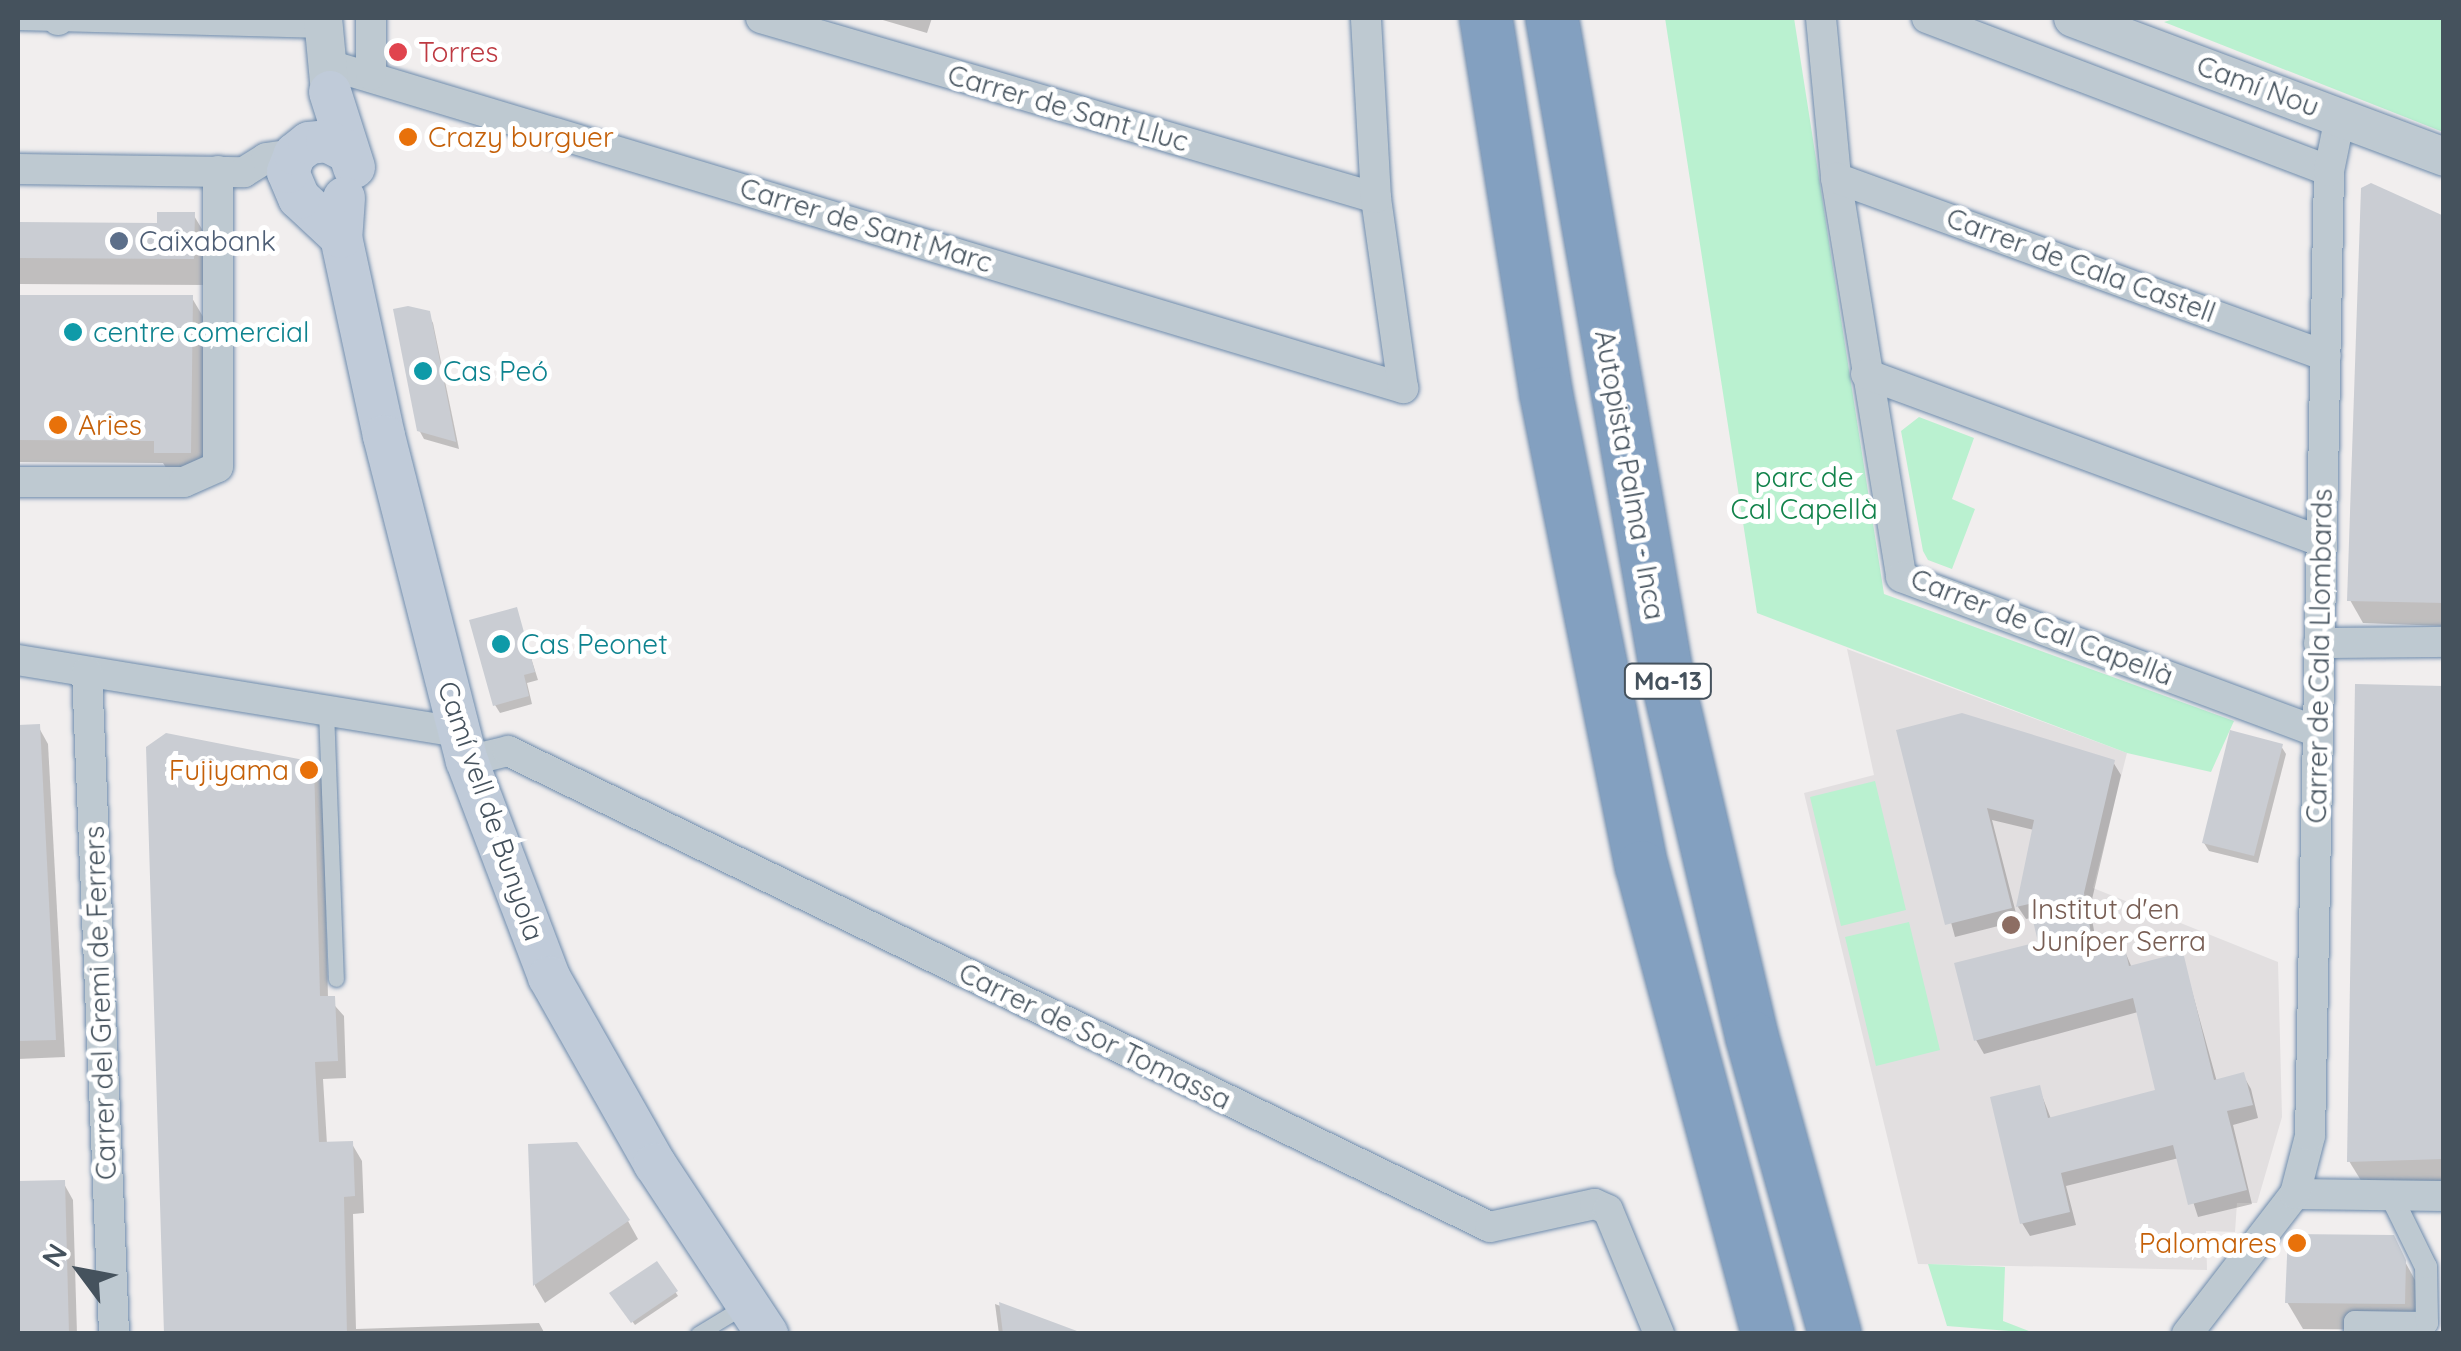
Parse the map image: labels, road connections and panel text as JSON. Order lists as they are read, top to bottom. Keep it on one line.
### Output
{"streets":{"highway":["Autopista Palma - Inca","Ma-13"],"main road":["Camí vell de Bunyola"],"street":["Camí Nou","Carrer de Sant Lluc","Carrer de Sant Marc","Carrer de Cala Castell","Carrer de Cal Capellà","Carrer de Cala Llombards","Carrer del Gremi de Ferrers","Carrer de Sor Tomassa"]},"crossings":[["Camí Nou","Carrer de Cala Llombards"],["Carrer de Sant Lluc","Carrer de Sant Marc"],["Carrer de Cala Castell","Carrer de Cal Capellà"],["Carrer de Cala Castell","Carrer de Cala Llombards"],["Carrer de Cal Capellà","Carrer de Cala Llombards"],["Camí vell de Bunyola","Carrer de Sor Tomassa"],["Carrer del Gremi de Ferrers","Carrer de Sor Tomassa"]],"parks":["parc de Cal Capellà"],"places":["Torres","Crazy burguer","Caixabank","centre comercial","Cas Peó","Aries","Cas Peonet","Fujiyama","Institut d'en Juníper Serra","Palomares"],"north":"top left"}
